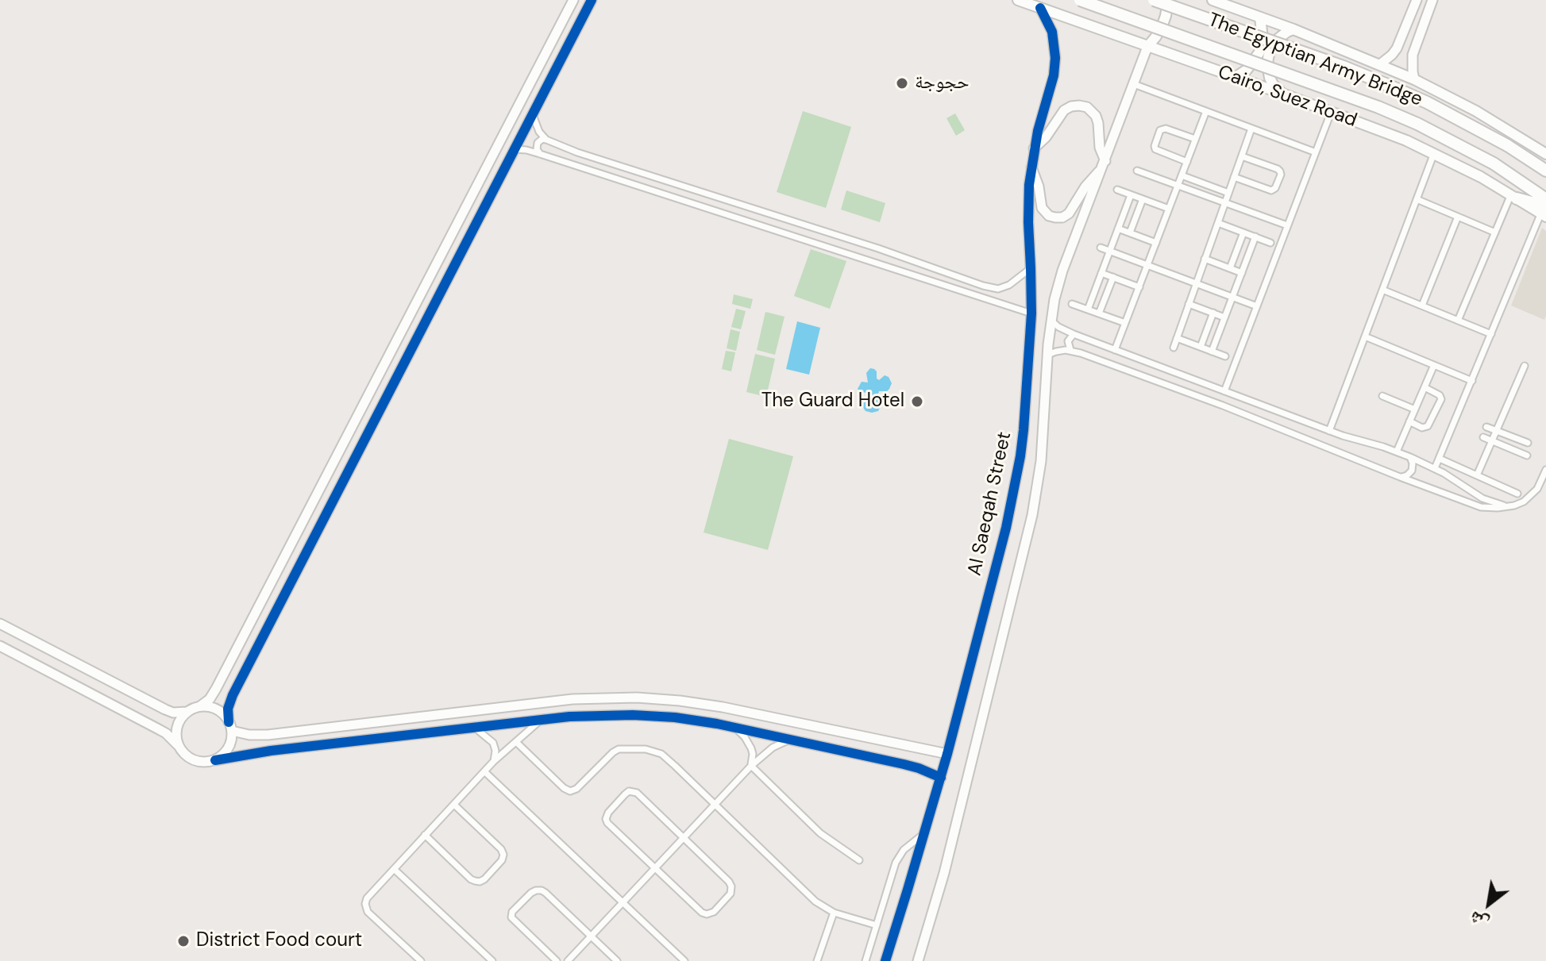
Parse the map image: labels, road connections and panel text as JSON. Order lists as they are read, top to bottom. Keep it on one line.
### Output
{"streets":{"highway":["The Egyptian Army Bridge"],"main road":["Cairo, Suez Road"],"street":["Al Saeqah Street"]},"crossings":[["Cairo, Suez Road","Al Saeqah Street"]],"places":["حجوجة","The Guard Hotel","District Food court"],"north":"bottom left"}
